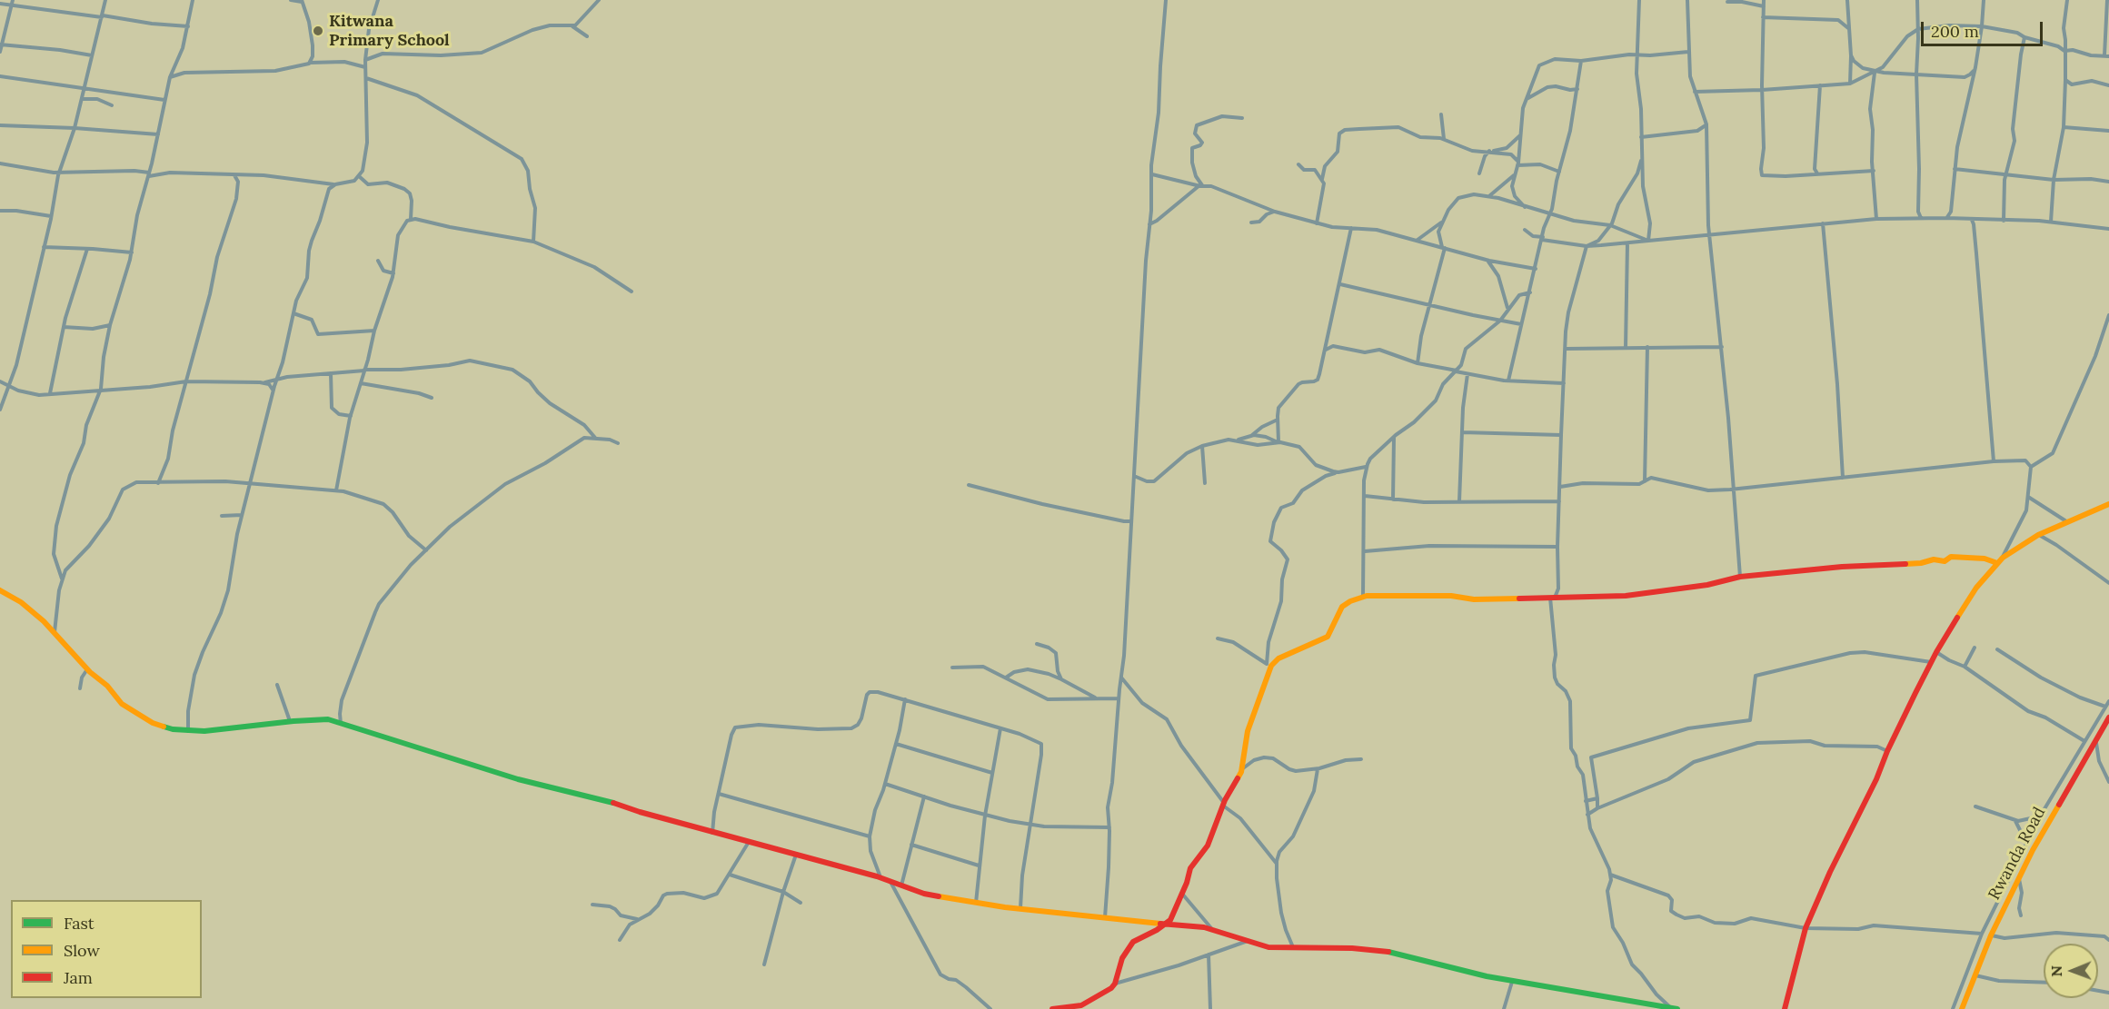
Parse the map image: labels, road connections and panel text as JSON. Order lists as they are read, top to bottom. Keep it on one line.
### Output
{"streets":{"main road":["Rwanda Road"]},"places":["Kitwana Primary School"],"legend":["Fast","Slow","Jam"],"scale_bar":"200 m","north":"left"}
